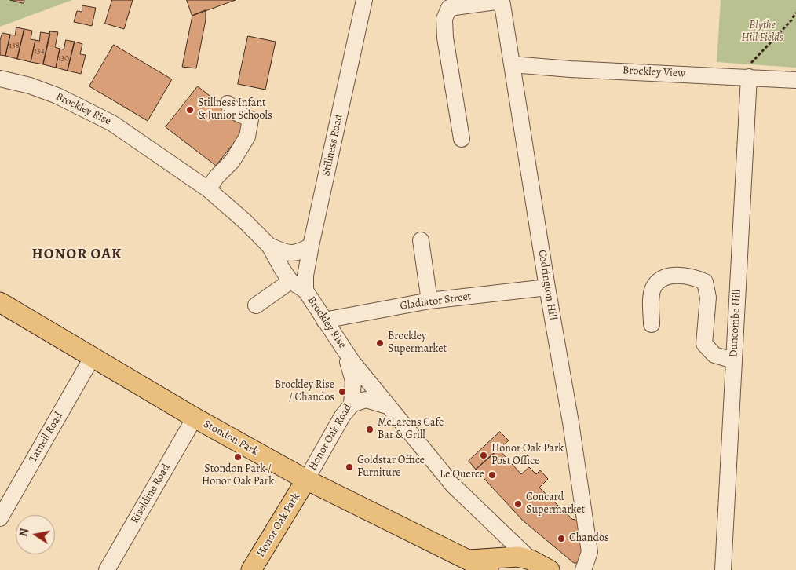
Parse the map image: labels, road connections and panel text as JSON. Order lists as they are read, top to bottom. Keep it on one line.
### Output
{"streets":{"main road":["Stondon Park","Honor Oak Park"],"street":["Brockley View","Brockley Rise","Stillness Road","Codrington Hill","Gladiator Street","Duncombe Hill","Tatnell Road","Honor Oak Road","Riseldine Road"]},"crossings":[["Brockley View","Codrington Hill"],["Brockley View","Duncombe Hill"],["Brockley Rise","Stillness Road"],["Brockley Rise","Gladiator Street"],["Brockley Rise","Honor Oak Road"],["Brockley Rise","Stondon Park"],["Codrington Hill","Gladiator Street"],["Tatnell Road","Stondon Park"],["Honor Oak Road","Stondon Park"],["Honor Oak Road","Honor Oak Park"],["Stondon Park","Riseldine Road"],["Stondon Park","Honor Oak Park"]],"districts":["HONOR OAK"],"parks":["Blythe Hill Fields"],"places":["Stillness Infant & Junior Schools","Brockley Supermarket","Brockley Rise / Chandos","McLarens Cafe Bar & Grill","Honor Oak Park Post Office","Stondon Park / Honor Oak Park","Goldstar Office Furniture","Le Querce","Concard Supermarket","Chandos"],"house_numbers":["138","134","130"],"north":"left"}
